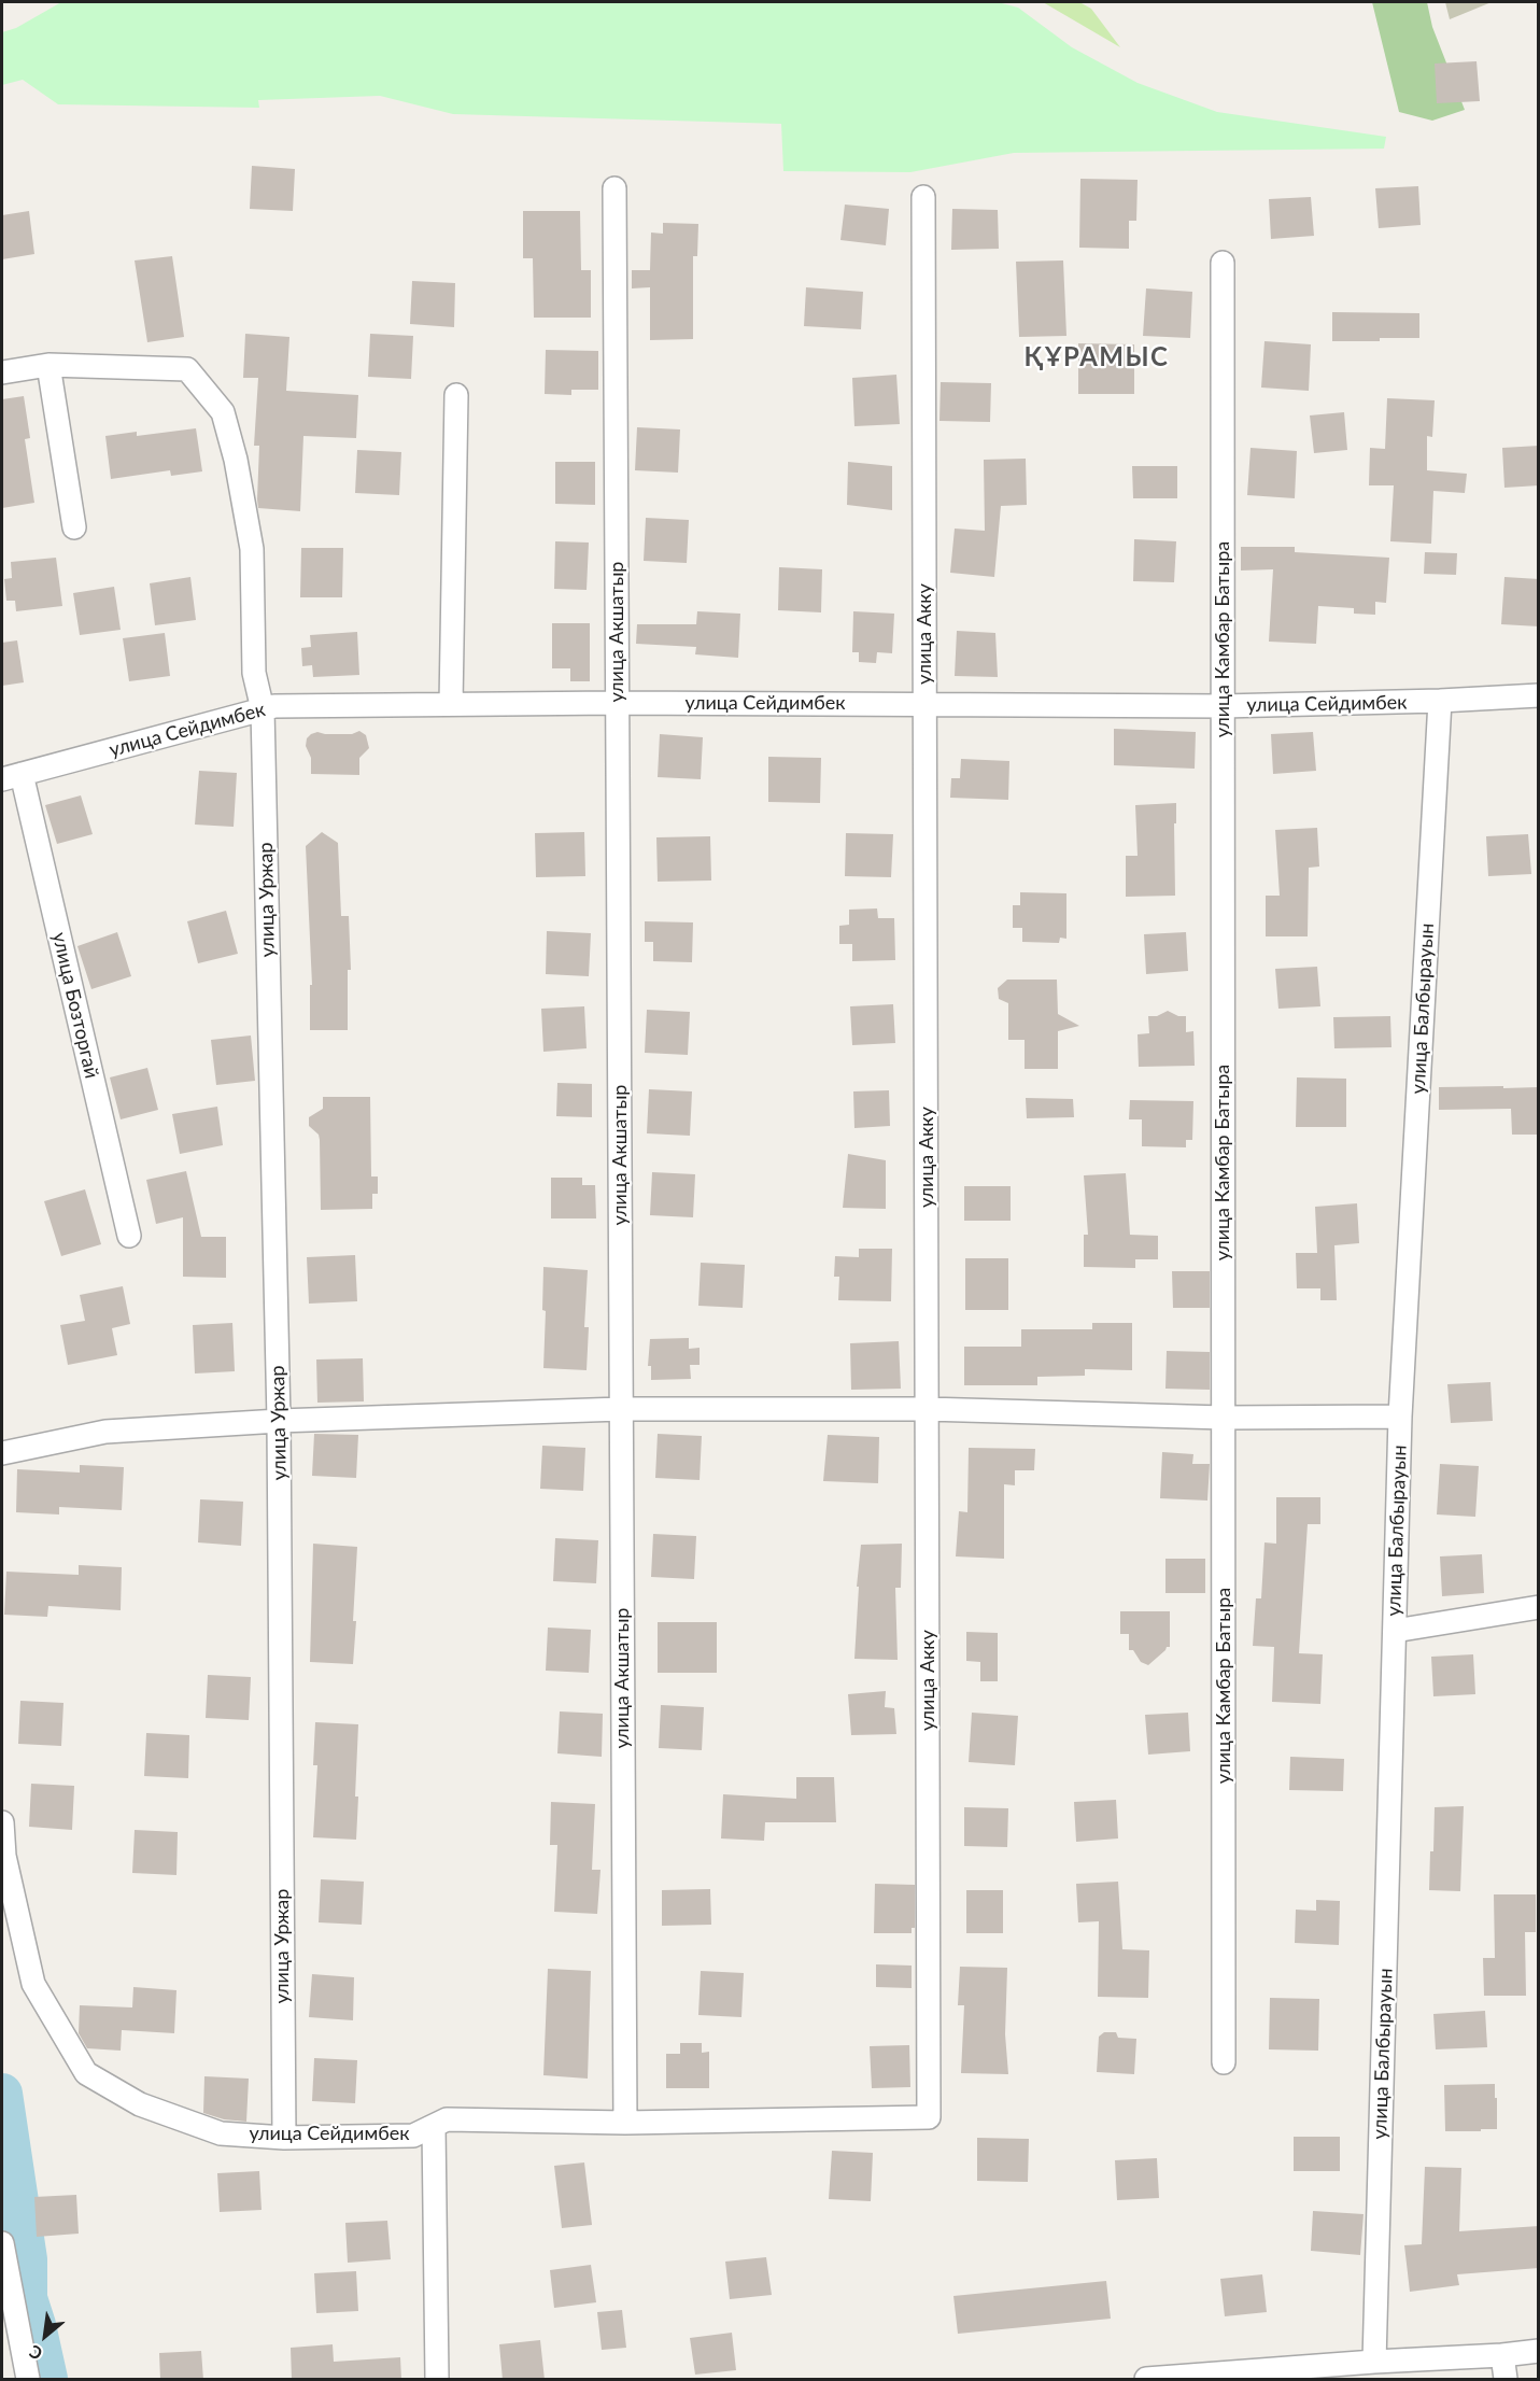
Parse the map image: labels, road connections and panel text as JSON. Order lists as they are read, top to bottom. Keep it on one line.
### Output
{"streets":{"street":["улица Акшатыр","улица Акку","улица Камбар Батыра","улица Сейдимбек","улица Уржар","улица Бозторгай","улица Балбырауын"]},"crossings":[["улица Акшатыр","улица Сейдимбек"],["улица Акку","улица Сейдимбек"],["улица Камбар Батыра","улица Сейдимбек"],["улица Сейдимбек","улица Уржар"],["улица Сейдимбек","улица Бозторгай"],["улица Сейдимбек","улица Балбырауын"]],"districts":["ҚҰРАМЫС"],"north":"bottom left"}
